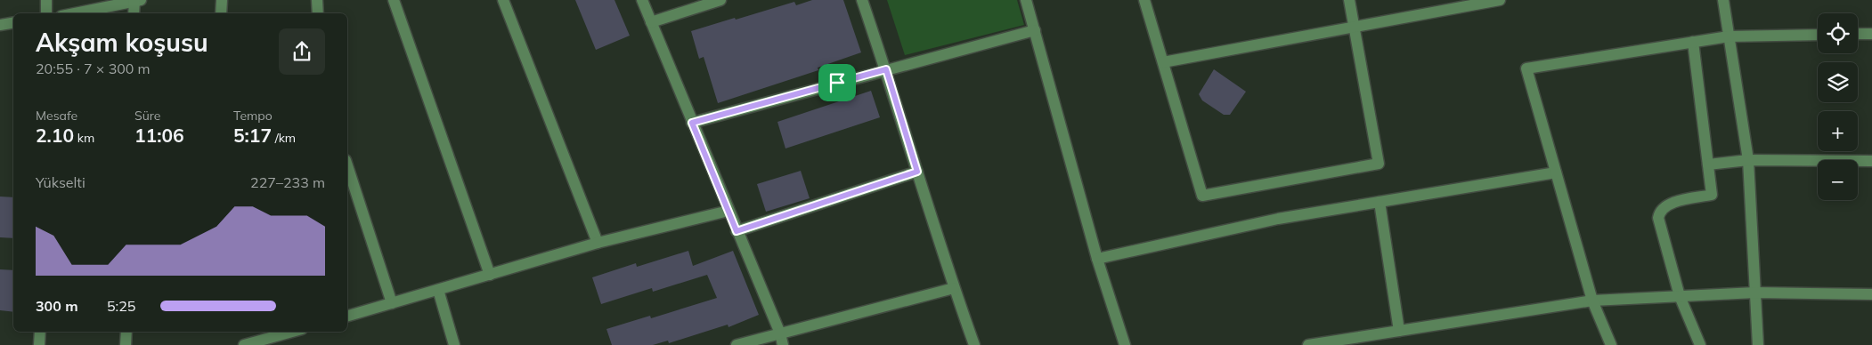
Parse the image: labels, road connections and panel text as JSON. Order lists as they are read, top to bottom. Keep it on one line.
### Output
{"page":{"map_buttons":["+","−"],"heading":["Akşam koşusu","20:55 · 7 × 300 m"],"stats":[["Mesafe","2.10 km"],["Süre","11:06"],["Tempo","5:17 /km"]],"chart":["Yükselti","227–233 m"],"list":[{"name":"300 m","note":"5:25"}]}}
